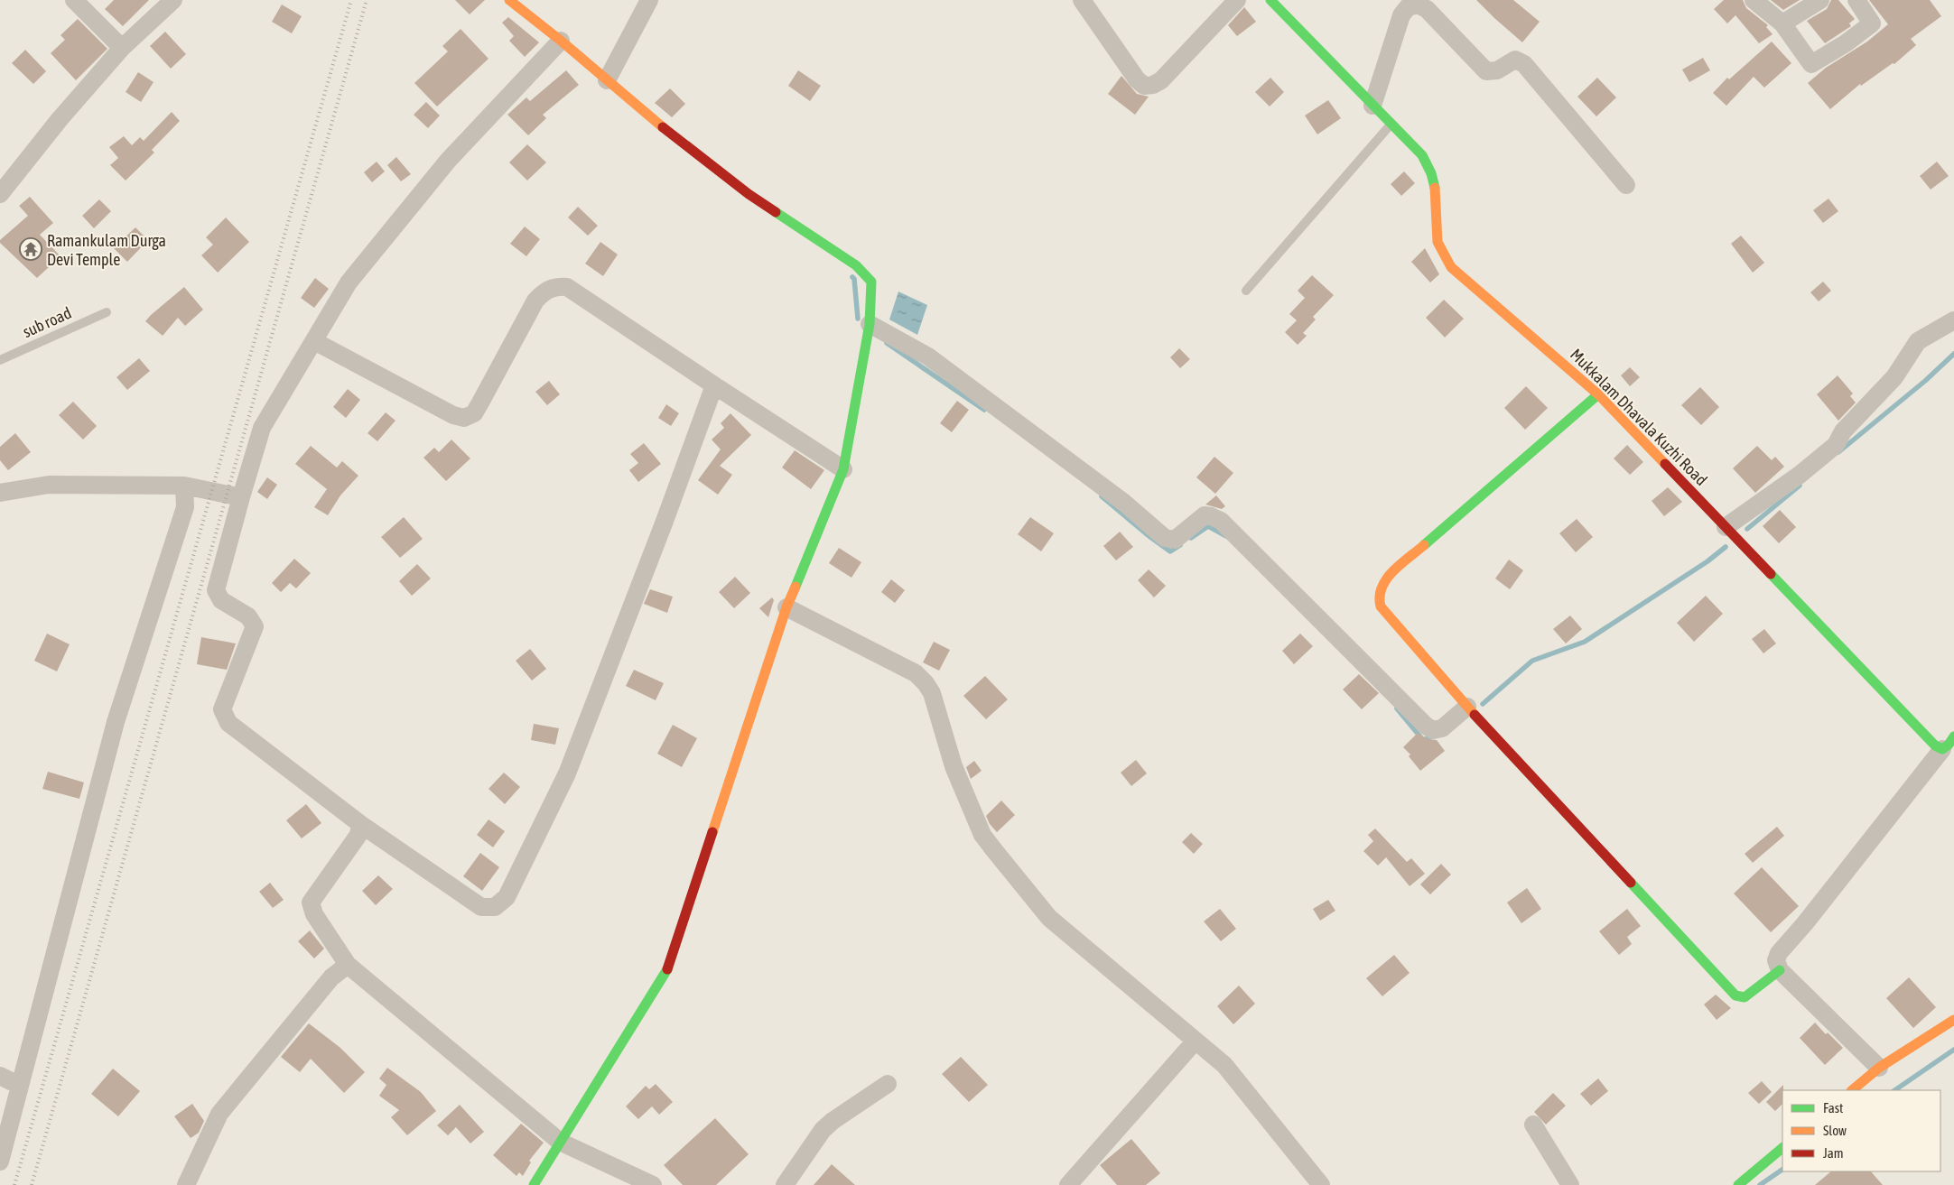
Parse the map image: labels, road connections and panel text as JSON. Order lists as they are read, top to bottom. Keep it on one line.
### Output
{"streets":{"street":["Mukkalam Dhavala Kuzhi Road"],"lane":["sub road"]},"places":{"temple":["Ramankulam Durga Devi Temple"]},"legend":["Fast","Slow","Jam"]}
